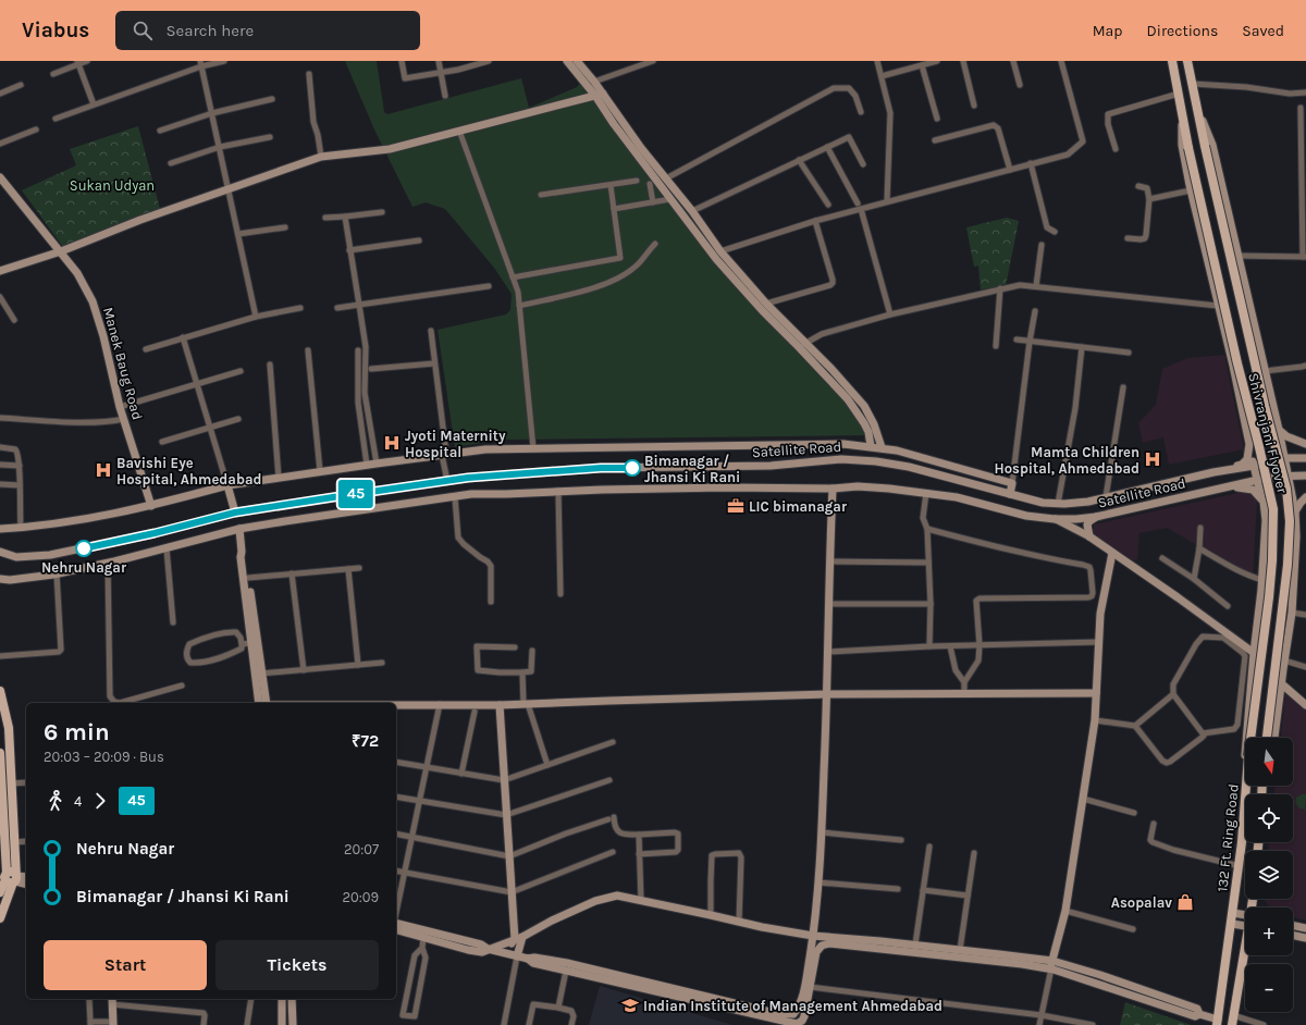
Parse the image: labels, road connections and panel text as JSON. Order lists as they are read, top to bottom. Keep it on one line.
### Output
{"streets":{"main road":["Shivranjani Flyover","132 Ft. Ring Road"],"street":["Manek Baug Road","Satellite Road"]},"parks":["Sukan Udyan"],"places":{"hospital":["Jyoti Maternity Hospital","Mamta Children Hospital, Ahmedabad","Bavishi Eye Hospital, Ahmedabad"],"other":["Bimanagar / Jhansi Ki Rani","Nehru Nagar"],"office":["LIC bimanagar"],"shop":["Asopalav"],"school or university":["Indian Institute of Management Ahmedabad"]},"lines":["bus line 45"],"north":"bottom","page":{"header":"Viabus","search":"Search here","nav":["Map","Directions","Saved"],"on_map":"45","heading":["6 min","20:03 – 20:09 · Bus","₹72"],"map_buttons":["+","−"],"legs":["4","45"],"list":[{"name":"Nehru Nagar","value":"20:07"},{"name":"Bimanagar / Jhansi Ki Rani","value":"20:09"}],"buttons":["Start","Tickets"]}}
